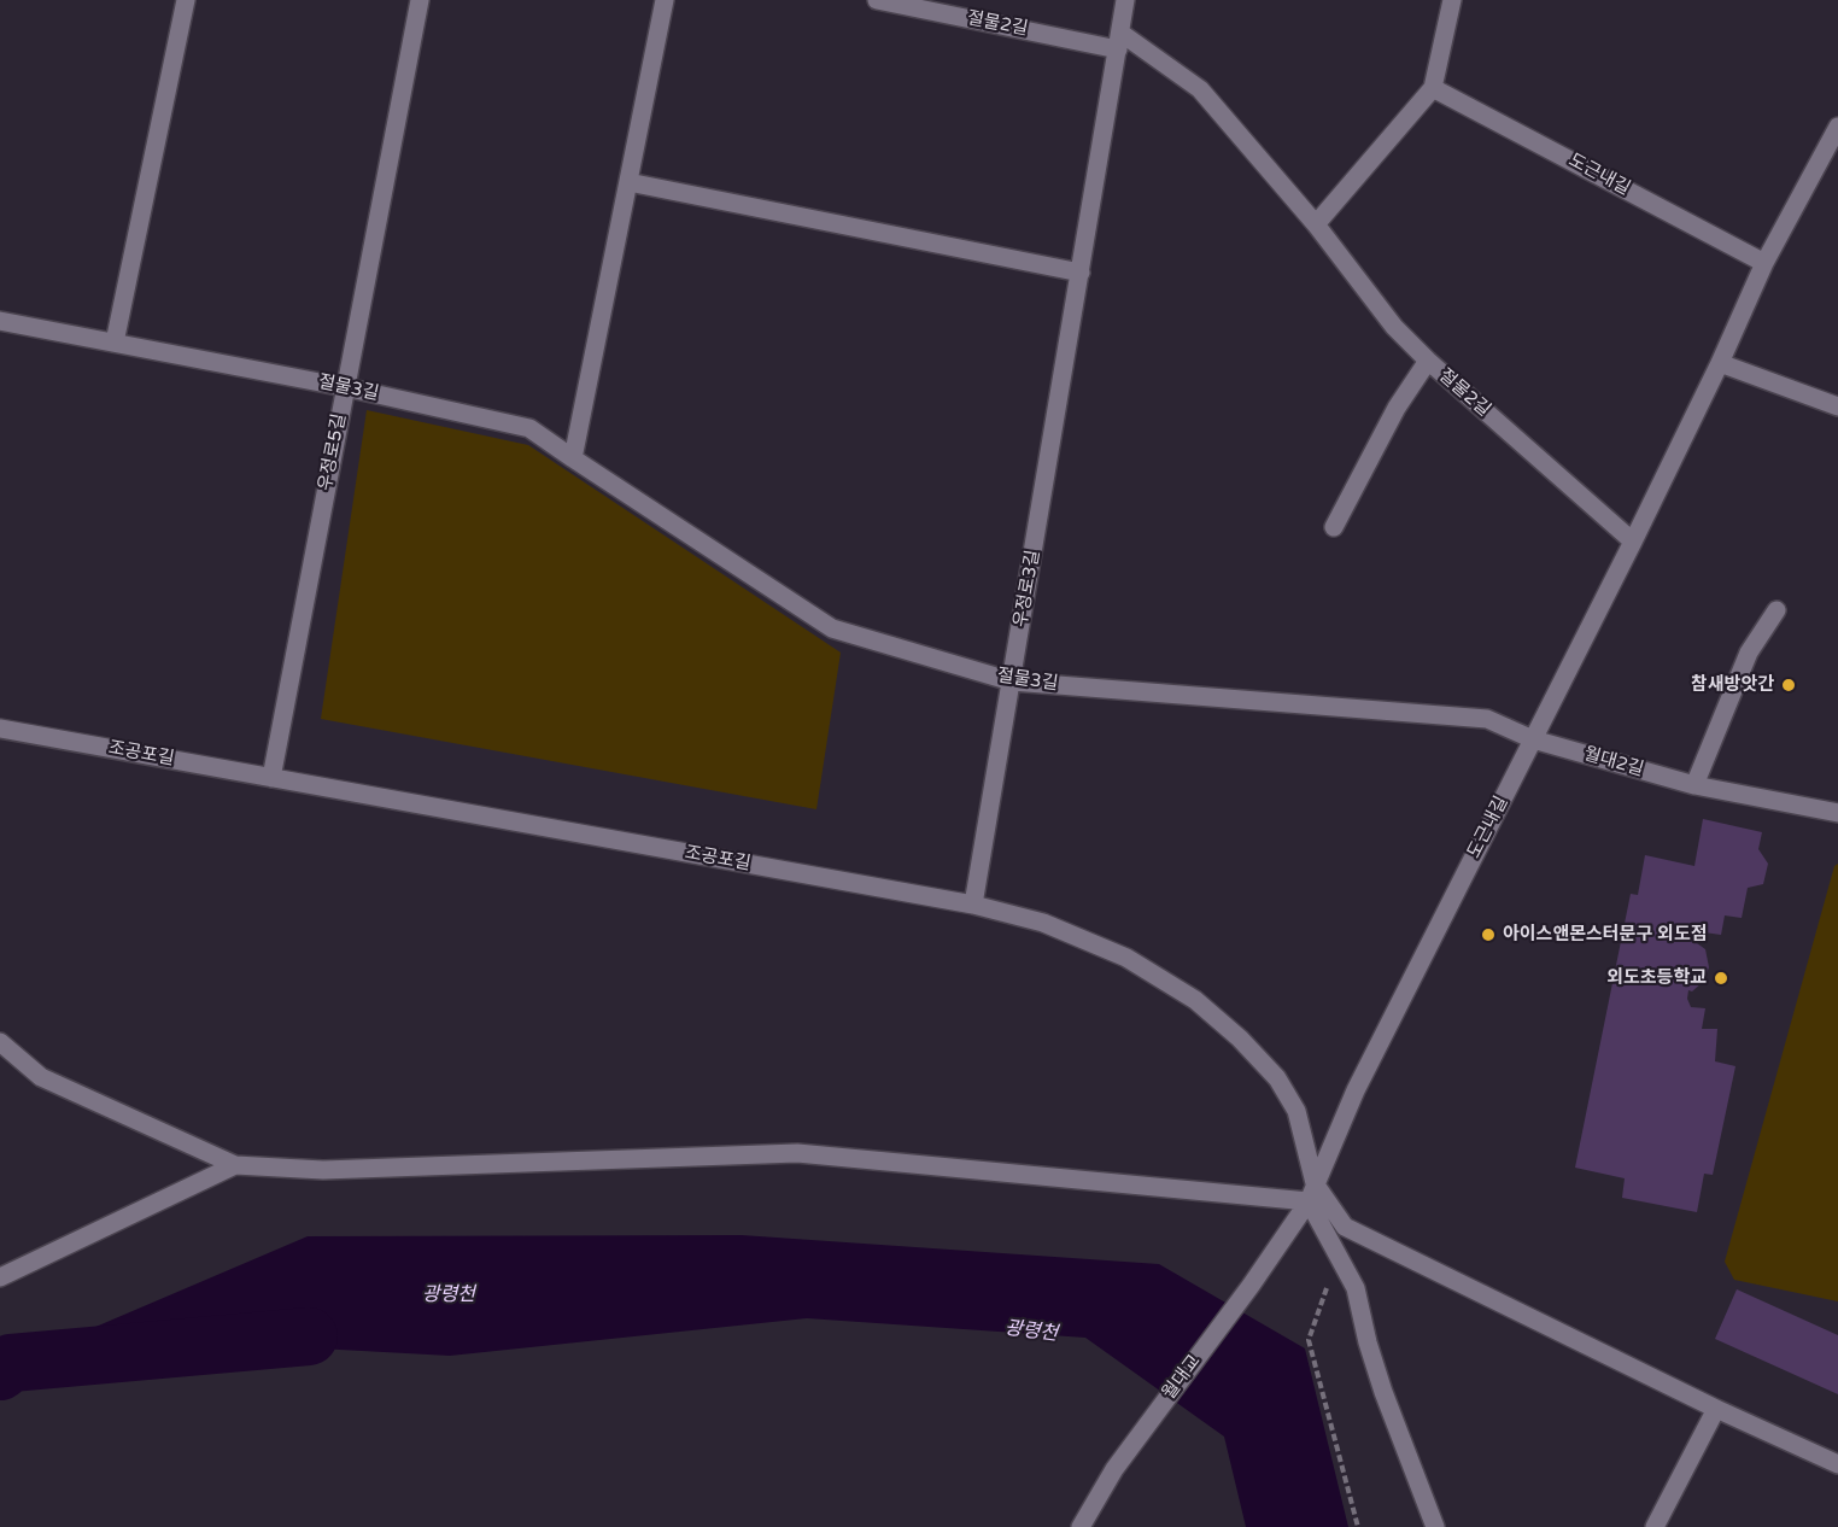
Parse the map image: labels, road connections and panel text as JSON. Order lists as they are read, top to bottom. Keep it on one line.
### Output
{"streets":{"street":["절물2길","도근내길","절물3길","우정로5길","우정로3길","조공포길","월대2길","월대교"]},"crossings":[["절물2길","도근내길"],["절물2길","우정로3길"],["도근내길","절물3길"],["도근내길","조공포길"],["도근내길","월대2길"],["도근내길","월대교"],["절물3길","우정로5길"],["절물3길","우정로3길"],["절물3길","월대2길"],["우정로5길","조공포길"],["우정로3길","조공포길"]],"water":["광령천"],"places":["참새방앗간","아이스앤몬스터문구 외도점","외도초등학교"]}
